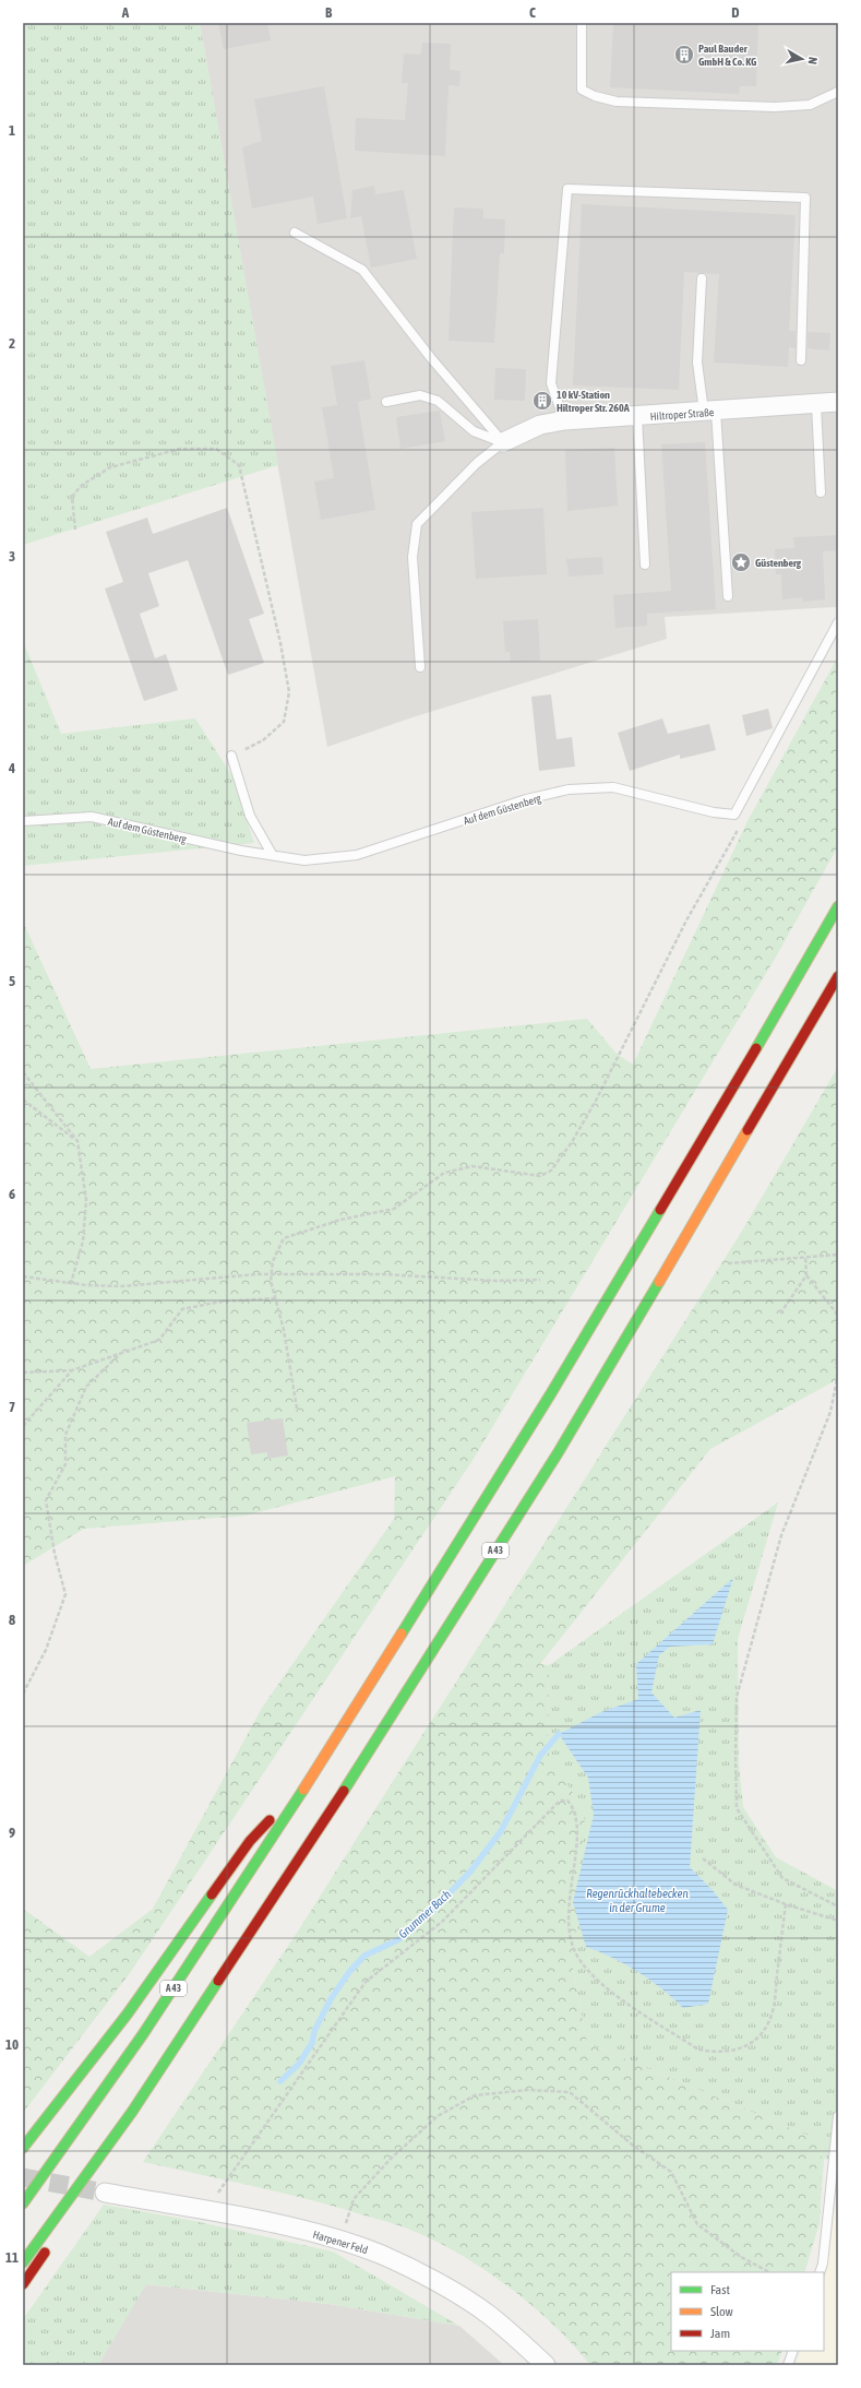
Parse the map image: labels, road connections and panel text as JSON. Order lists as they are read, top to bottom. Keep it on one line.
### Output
{"streets":{"highway":["A 43"],"street":["Hiltroper Straße","Harpener Feld"],"lane":["Auf dem Güstenberg"]},"water":["Regenrückhaltebecken in der Grume","Grummer Bach"],"places":{"building":["Paul Bauder GmbH & Co. KG","10 kV-Station Hiltroper Str. 260A"],"place":["Güstenberg"]},"legend":["Fast","Slow","Jam"],"north":"right","grid":{"columns":["A","B","C","D"],"rows":["1","2","3","4","5","6","7","8","9","10","11"]}}
